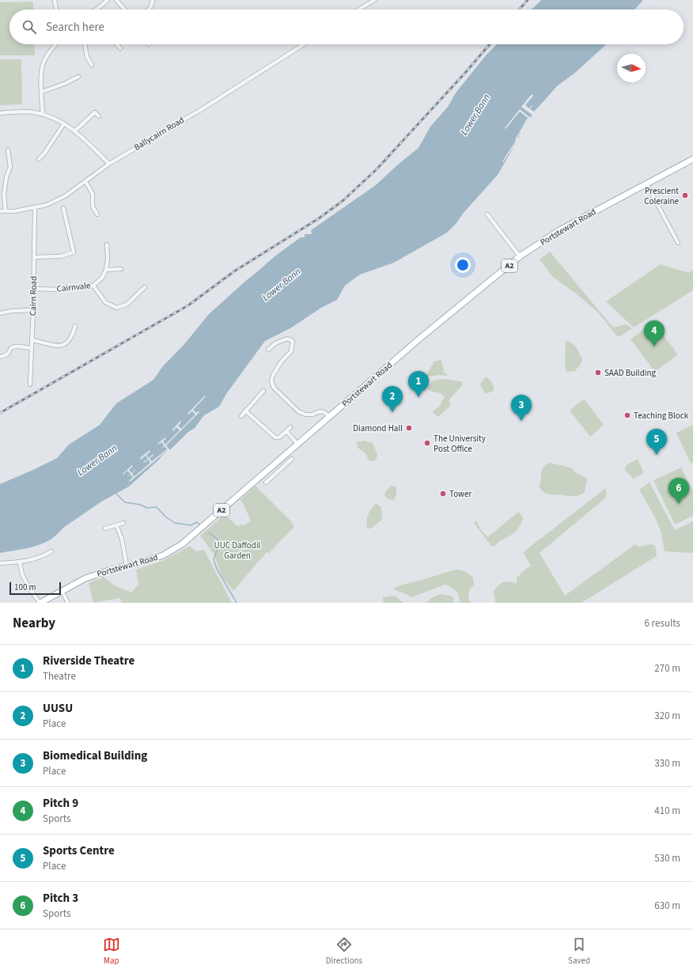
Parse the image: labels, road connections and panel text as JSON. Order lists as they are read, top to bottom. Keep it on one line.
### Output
{"streets":{"main road":["Portstewart Road","A2"],"street":["Ballycairn Road","Cairnvale","Cairn Road"]},"crossings":[["Ballycairn Road","Cairn Road"],["Cairnvale","Cairn Road"]],"water":["Lower Bann"],"parks":["UUC Daffodil Garden"],"places":["Prescient Coleraine","SAAD Building","Teaching Block","Diamond Hall","The University Post Office","Tower"],"scale_bar":"100 m","north":"right","page":{"search":"Search here","pins":["4","1","2","3","5","6"],"scale":"100 m","heading":["Nearby","6 results"],"list":[{"mark":"1","name":"Riverside Theatre","note":"Theatre","value":"270 m"},{"mark":"2","name":"UUSU","note":"Place","value":"320 m"},{"mark":"3","name":"Biomedical Building","note":"Place","value":"330 m"},{"mark":"4","name":"Pitch 9","note":"Sports","value":"410 m"},{"mark":"5","name":"Sports Centre","note":"Place","value":"530 m"},{"mark":"6","name":"Pitch 3","note":"Sports","value":"630 m"}],"nav":["Map","Directions","Saved"]}}
